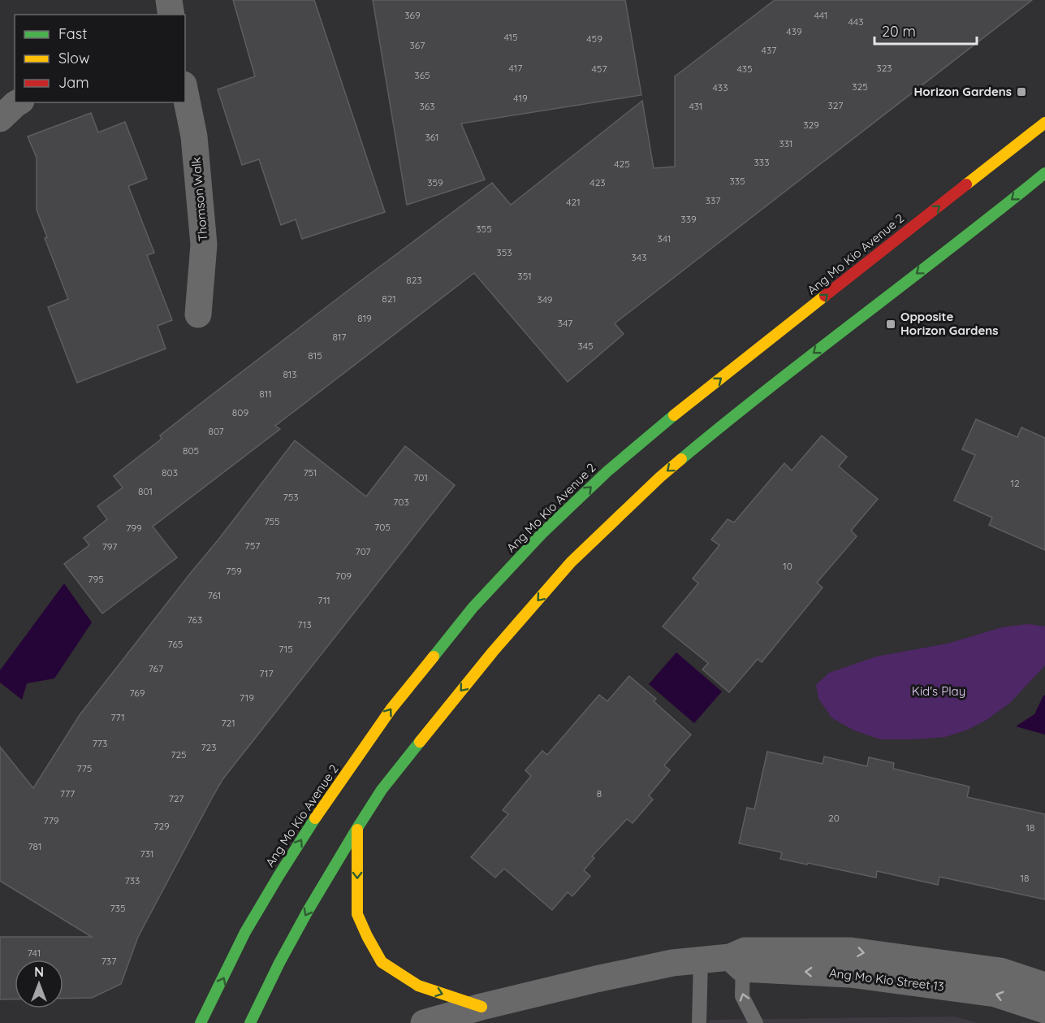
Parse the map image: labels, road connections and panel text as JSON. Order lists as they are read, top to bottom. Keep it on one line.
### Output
{"streets":{"main road":["Ang Mo Kio Avenue 2"],"street":["Thomson Walk","Ang Mo Kio Street 13"]},"parks":["Kid's Play"],"places":{"transit":["Horizon Gardens","Opposite Horizon Gardens"]},"house_numbers":["369","441","443","439","415","459","367","437","417","323","457","435","365","325","433","419","327","363","431","329","361","331","333","425","335","359","423","337","421","339","355","341","353","343","351","823","821","349","819","347","817","345","815","813","811","809","807","805","803","751","701","12","801","753","703","755","705","799","757","797","707","10","759","709","795","761","711","763","713","765","715","767","717","769","719","771","721","773","723","725","775","777","8","727","20","779","729","18","781","731","18","733","735","741","737"],"legend":["Fast","Slow","Jam"],"scale_bar":"20 m","north":"top"}
